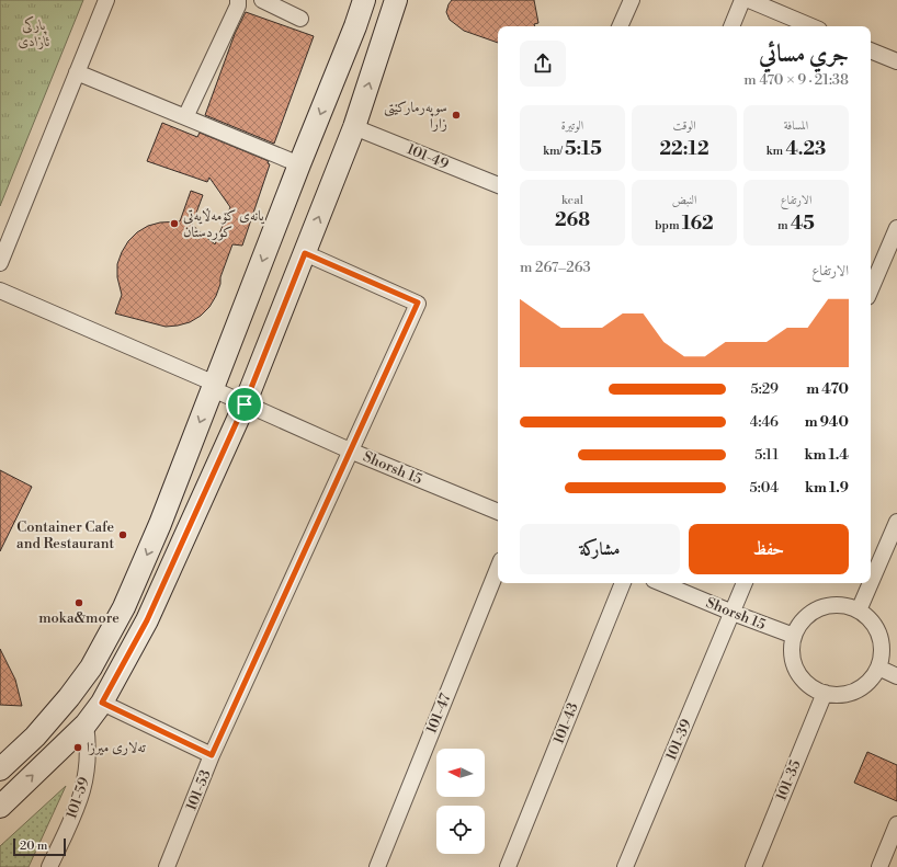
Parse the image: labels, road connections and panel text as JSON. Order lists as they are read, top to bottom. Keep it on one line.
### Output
{"streets":{"street":["101-49","Shorsh 15","101-47","101-43","101-39","101-35","101-53","101-59"]},"crossings":[["Shorsh 15","101-39"],["Shorsh 15","101-35"],["Shorsh 15","101-53"]],"parks":["پارکی ئازادی"],"places":["سوپەرمارکێتی زارا","یانەی کۆمەڵایەتی کوردستان","Container Cafe and Restaurant","moka&more","تەلاری میرزا"],"scale_bar":"20 m","north":"left","page":{"heading":["جري مسائي","21:38 · 9 × 470 m"],"stats":[["المسافة","4.23 km"],["الوقت","22:12"],["الوتيرة","5:15 /km"],["الارتفاع","45 m"],["النبض","162 bpm"],["kcal","268"]],"chart":["الارتفاع","263–267 m"],"list":[{"name":"470 m","note":"5:29"},{"name":"940 m","note":"4:46"},{"name":"1.4 km","note":"5:11"},{"name":"1.9 km","note":"5:04"}],"buttons":["حفظ","مشاركة"],"scale":"20 m"}}
